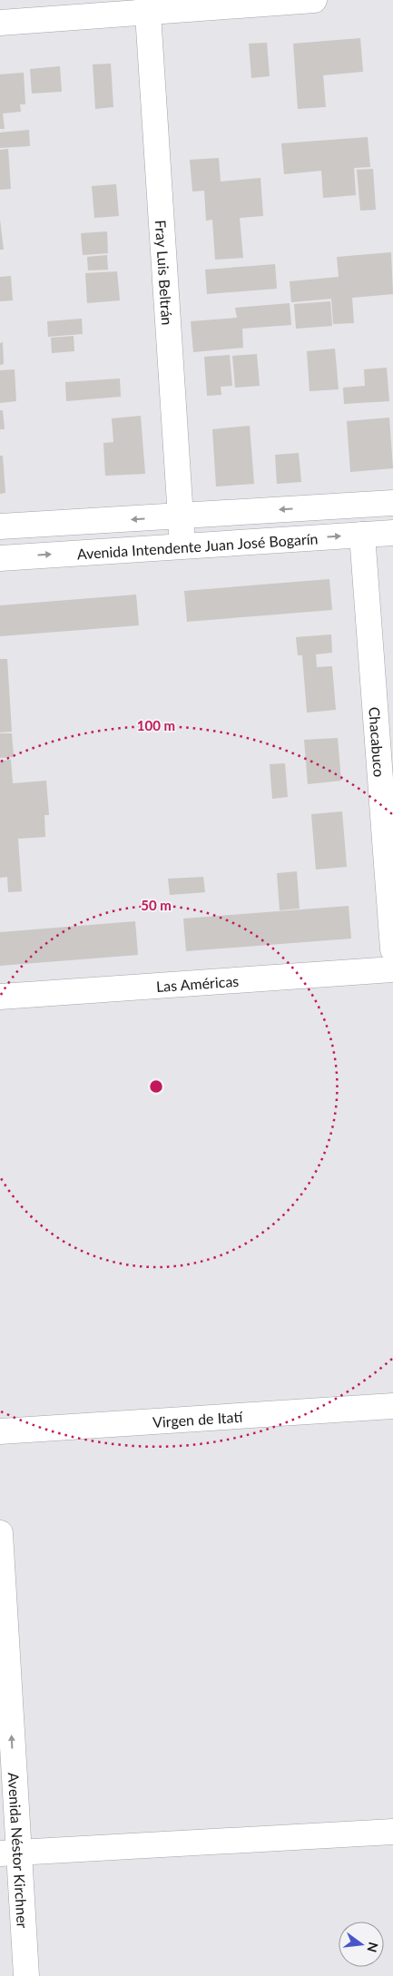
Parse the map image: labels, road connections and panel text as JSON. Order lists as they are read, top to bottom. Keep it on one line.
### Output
{"streets":{"street":["Fray Luis Beltrán","Avenida Intendente Juan José Bogarín","Chacabuco","Las Américas","Virgen de Itatí","Avenida Néstor Kirchner"]},"crossings":[["Fray Luis Beltrán","Avenida Intendente Juan José Bogarín"],["Avenida Intendente Juan José Bogarín","Chacabuco"]],"one_way":["Avenida Néstor Kirchner"],"north":"right","rings":["100 m","50 m"]}
